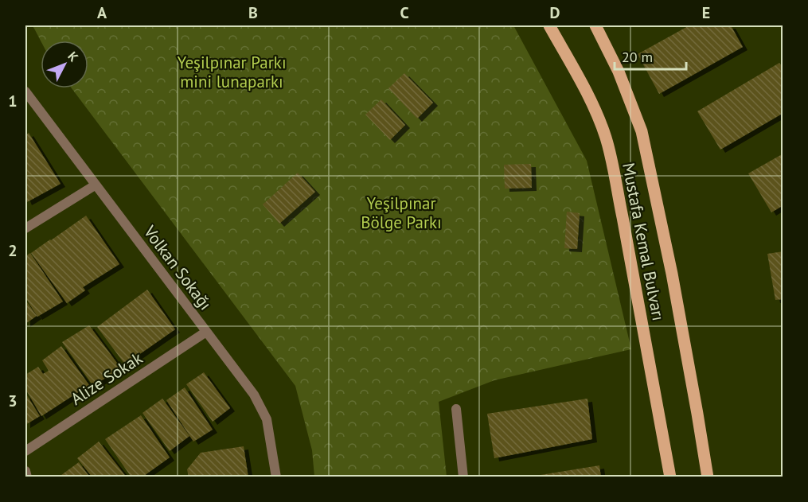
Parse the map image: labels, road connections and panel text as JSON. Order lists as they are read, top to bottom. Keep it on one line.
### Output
{"streets":{"main road":["Mustafa Kemal Bulvarı"],"street":["Volkan Sokağı","Alize Sokak"]},"crossings":[["Volkan Sokağı","Alize Sokak"]],"parks":["Yeşilpınar Parkı mini lunaparkı","Yeşilpınar Bölge Parkı"],"scale_bar":"20 m","north":"top right","grid":{"columns":["A","B","C","D","E"],"rows":["1","2","3"]}}
